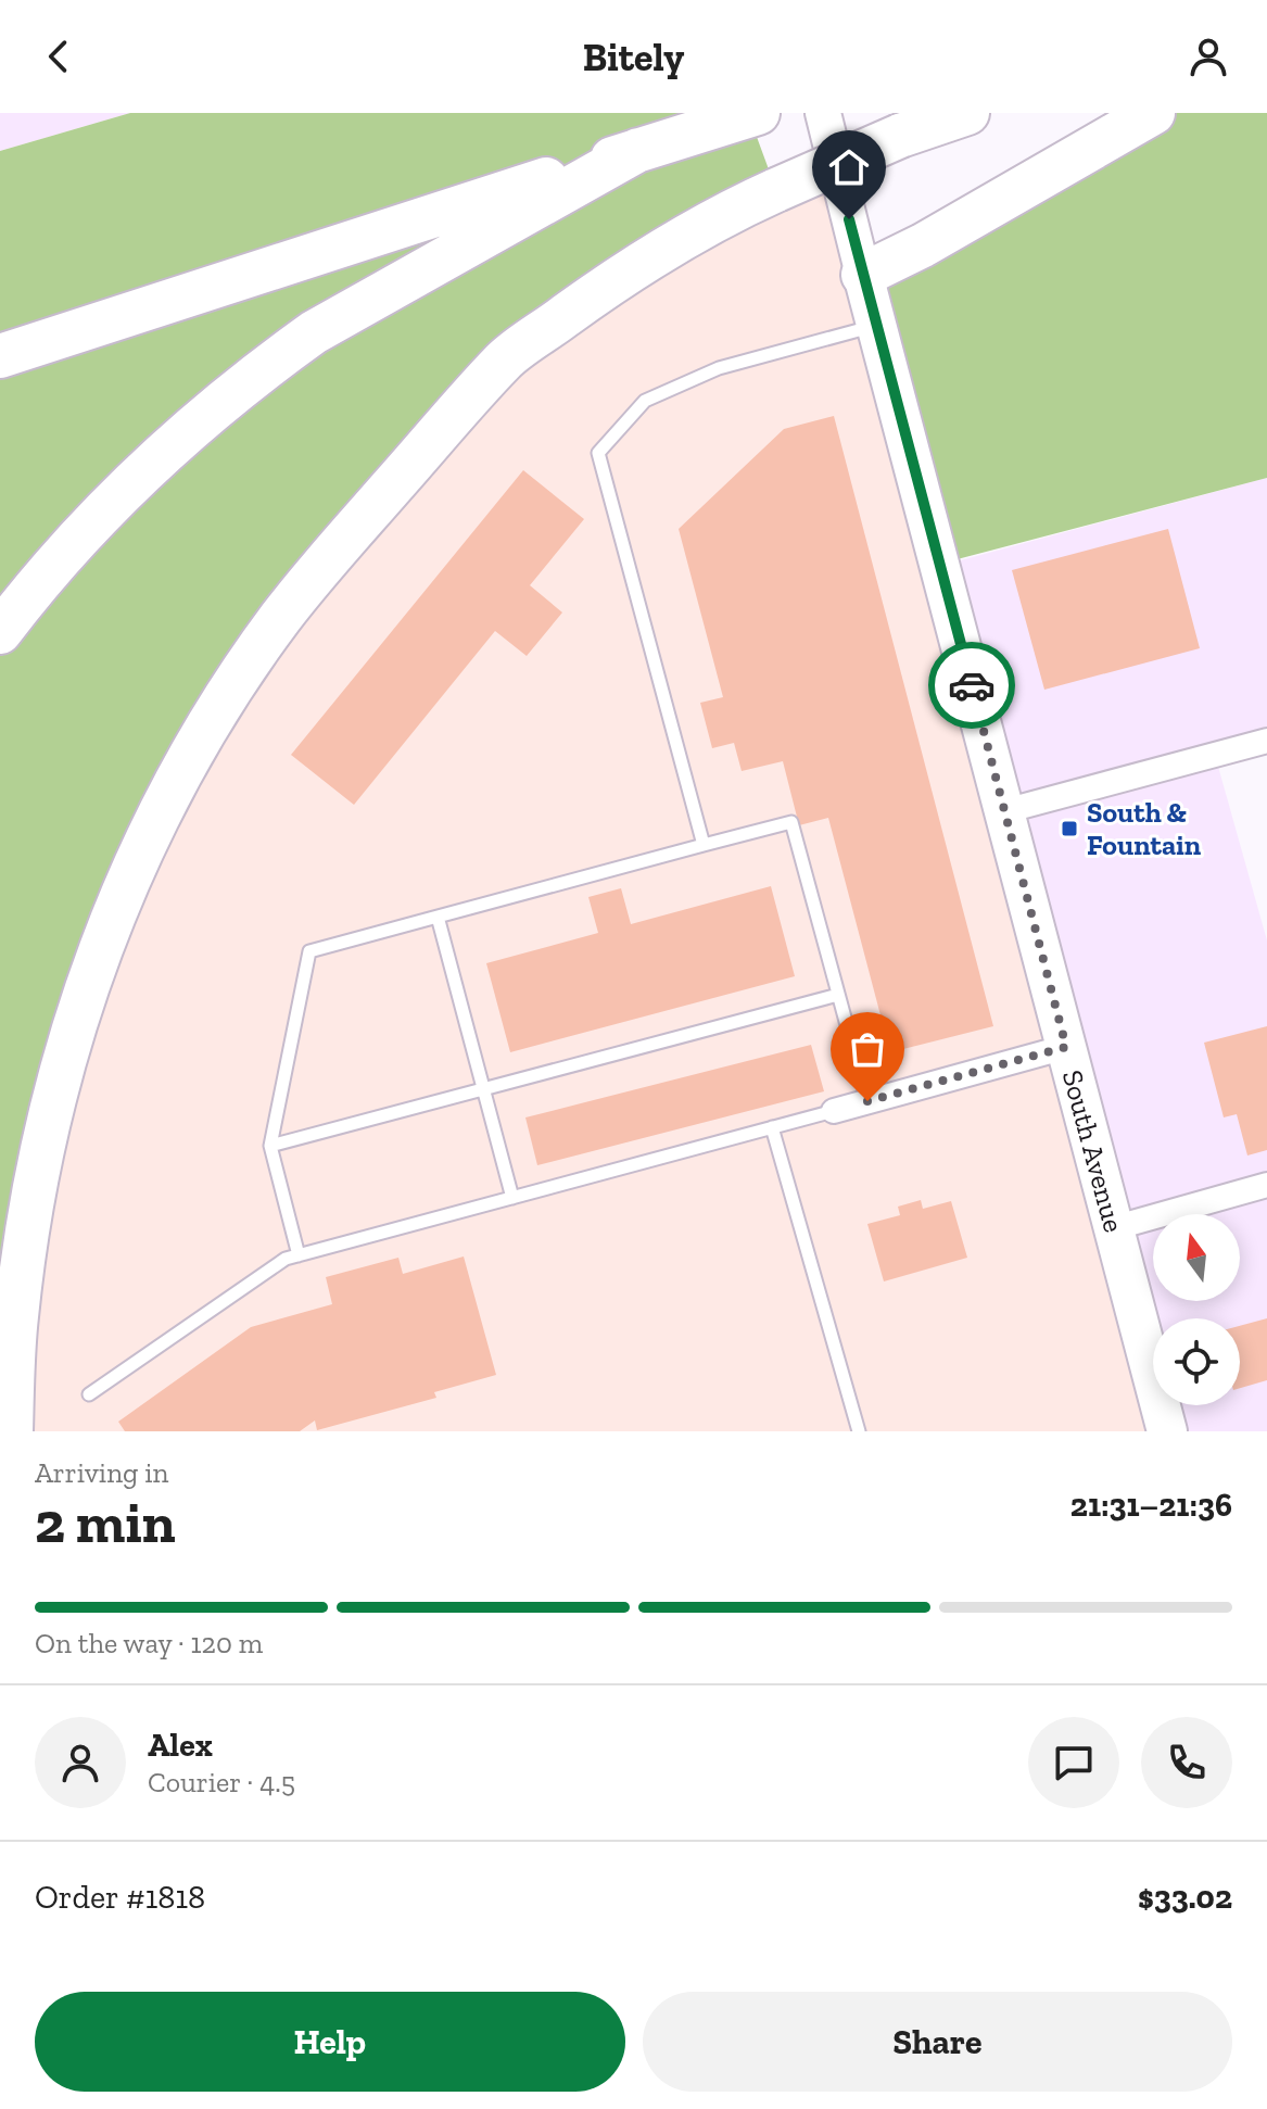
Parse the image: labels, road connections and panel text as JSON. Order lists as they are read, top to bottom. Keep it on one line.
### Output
{"streets":{"main road":["South Avenue"]},"places":{"transit":["South & Fountain"]},"north":"top","page":{"header":"Bitely","heading":["2 min","Arriving in","21:31–21:36"],"panel":["Alex","Courier · 4.5","Order #1818","$33.02"],"bar":"On the way · 120 m","buttons":["Help","Share"]}}
